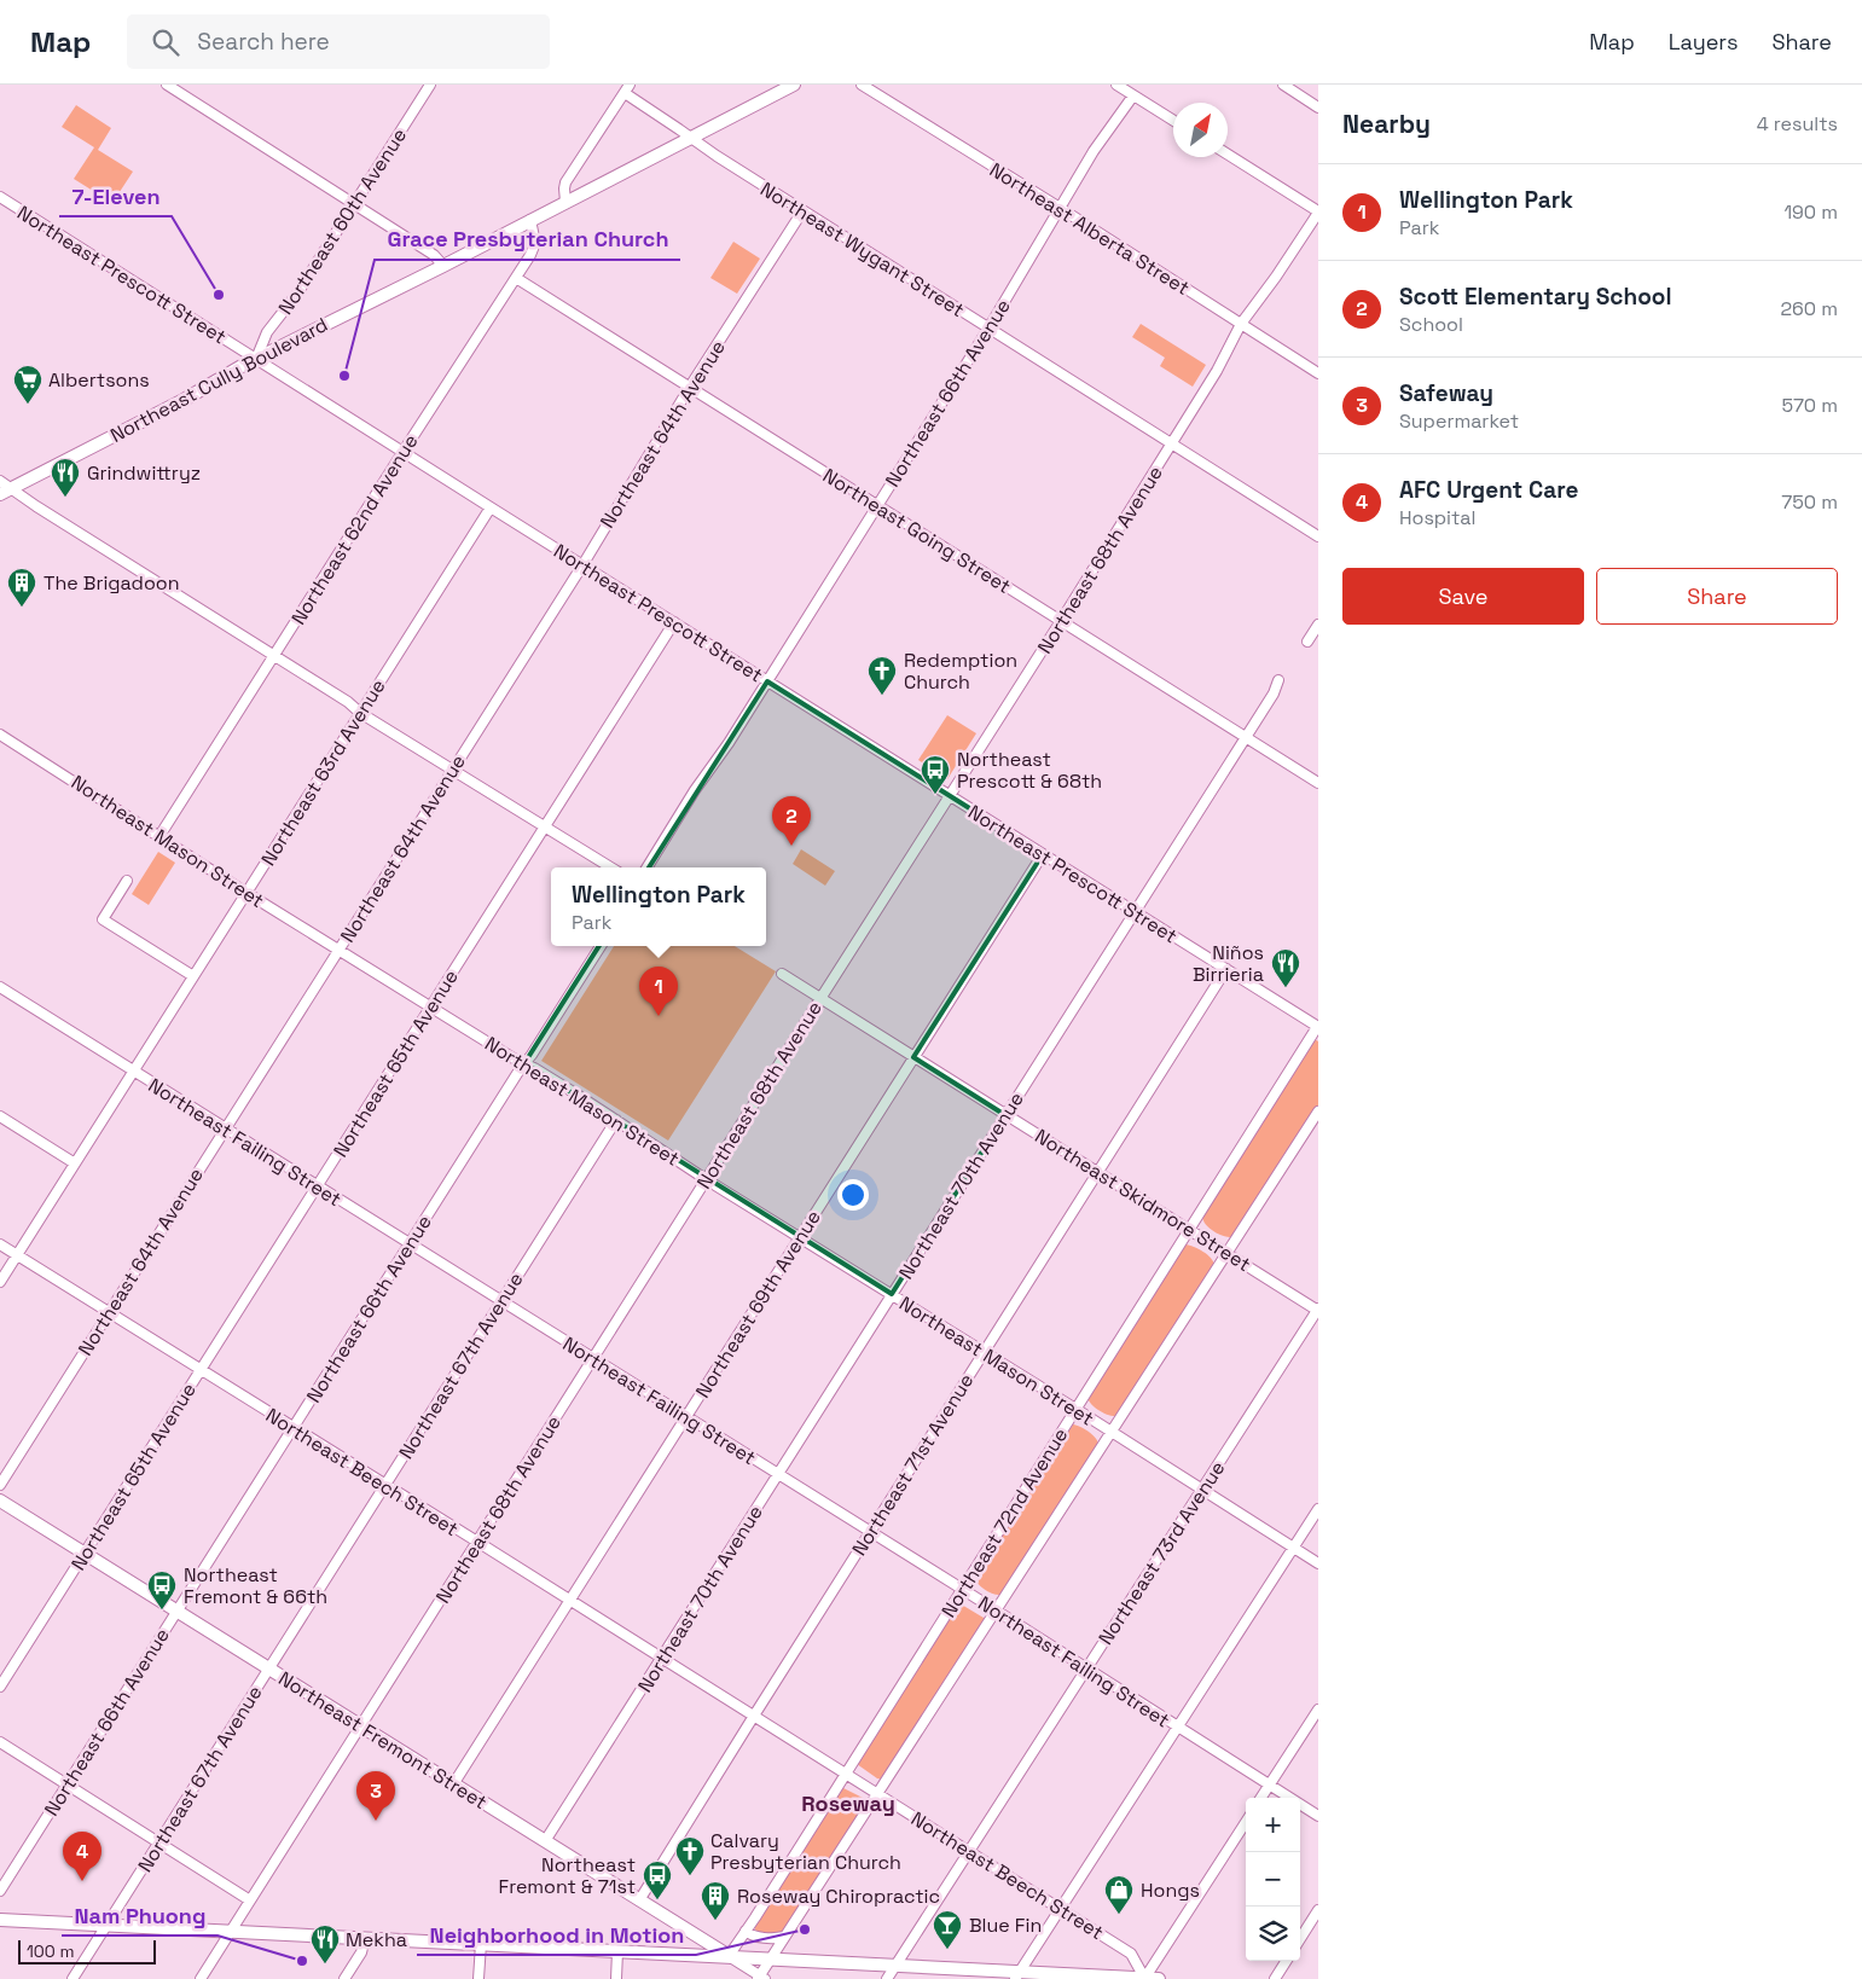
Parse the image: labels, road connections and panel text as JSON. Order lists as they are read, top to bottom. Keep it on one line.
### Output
{"streets":{"main road":["Northeast Cully Boulevard","Northeast Fremont Street"],"street":["Northeast 60th Avenue","Northeast Alberta Street","Northeast Wygant Street","Northeast Prescott Street","Northeast 66th Avenue","Northeast 64th Avenue","Northeast 62nd Avenue","Northeast Going Street","Northeast 68th Avenue","Northeast 63rd Avenue","Northeast Mason Street","Northeast 65th Avenue","Northeast Failing Street","Northeast 70th Avenue","Northeast Skidmore Street","Northeast 69th Avenue","Northeast 67th Avenue","Northeast 71st Avenue","Northeast Beech Street","Northeast 72nd Avenue","Northeast 73rd Avenue"]},"crossings":[["Northeast 60th Avenue","Northeast Prescott Street"],["Northeast 60th Avenue","Northeast Cully Boulevard"],["Northeast Alberta Street","Northeast 66th Avenue"],["Northeast Alberta Street","Northeast 68th Avenue"],["Northeast Wygant Street","Northeast Cully Boulevard"],["Northeast Wygant Street","Northeast 66th Avenue"],["Northeast Wygant Street","Northeast 64th Avenue"],["Northeast Wygant Street","Northeast 68th Avenue"],["Northeast Prescott Street","Northeast Cully Boulevard"],["Northeast Prescott Street","Northeast 66th Avenue"],["Northeast Prescott Street","Northeast 64th Avenue"],["Northeast Prescott Street","Northeast 62nd Avenue"],["Northeast Prescott Street","Northeast 68th Avenue"],["Northeast Prescott Street","Northeast 63rd Avenue"],["Northeast Prescott Street","Northeast 65th Avenue"],["Northeast Prescott Street","Northeast 70th Avenue"],["Northeast Prescott Street","Northeast 69th Avenue"],["Northeast Prescott Street","Northeast 71st Avenue"],["Northeast Prescott Street","Northeast 72nd Avenue"],["Northeast Cully Boulevard","Northeast 62nd Avenue"],["Northeast 66th Avenue","Northeast Going Street"],["Northeast 66th Avenue","Northeast Mason Street"],["Northeast 66th Avenue","Northeast Failing Street"],["Northeast 66th Avenue","Northeast Beech Street"],["Northeast 66th Avenue","Northeast Fremont Street"],["Northeast 64th Avenue","Northeast Going Street"],["Northeast 64th Avenue","Northeast Mason Street"],["Northeast 64th Avenue","Northeast Failing Street"],["Northeast 64th Avenue","Northeast Beech Street"],["Northeast 62nd Avenue","Northeast Going Street"],["Northeast 62nd Avenue","Northeast Mason Street"],["Northeast Going Street","Northeast 68th Avenue"],["Northeast Going Street","Northeast 70th Avenue"],["Northeast 68th Avenue","Northeast Mason Street"],["Northeast 68th Avenue","Northeast Failing Street"],["Northeast 68th Avenue","Northeast Skidmore Street"],["Northeast 68th Avenue","Northeast Beech Street"],["Northeast 68th Avenue","Northeast Fremont Street"],["Northeast 63rd Avenue","Northeast Mason Street"],["Northeast 63rd Avenue","Northeast Failing Street"],["Northeast 63rd Avenue","Northeast Beech Street"],["Northeast Mason Street","Northeast 65th Avenue"],["Northeast Mason Street","Northeast 70th Avenue"],["Northeast Mason Street","Northeast 69th Avenue"],["Northeast Mason Street","Northeast 67th Avenue"],["Northeast Mason Street","Northeast 71st Avenue"],["Northeast Mason Street","Northeast 72nd Avenue"],["Northeast Mason Street","Northeast 73rd Avenue"],["Northeast 65th Avenue","Northeast Failing Street"],["Northeast 65th Avenue","Northeast Beech Street"],["Northeast 65th Avenue","Northeast Fremont Street"],["Northeast Failing Street","Northeast 70th Avenue"],["Northeast Failing Street","Northeast 69th Avenue"],["Northeast Failing Street","Northeast 67th Avenue"],["Northeast Failing Street","Northeast 71st Avenue"],["Northeast Failing Street","Northeast 72nd Avenue"],["Northeast Failing Street","Northeast 73rd Avenue"],["Northeast 70th Avenue","Northeast Skidmore Street"],["Northeast 70th Avenue","Northeast Beech Street"],["Northeast 70th Avenue","Northeast Fremont Street"],["Northeast Skidmore Street","Northeast 69th Avenue"],["Northeast Skidmore Street","Northeast 71st Avenue"],["Northeast Skidmore Street","Northeast 72nd Avenue"],["Northeast Skidmore Street","Northeast 73rd Avenue"],["Northeast 69th Avenue","Northeast Beech Street"],["Northeast 69th Avenue","Northeast Fremont Street"],["Northeast 67th Avenue","Northeast Beech Street"],["Northeast 67th Avenue","Northeast Fremont Street"],["Northeast 71st Avenue","Northeast Beech Street"],["Northeast 71st Avenue","Northeast Fremont Street"],["Northeast Beech Street","Northeast 72nd Avenue"],["Northeast Beech Street","Northeast 73rd Avenue"],["Northeast 72nd Avenue","Northeast Fremont Street"]],"districts":["Roseway"],"places":{"other":["7-Eleven","Grace Presbyterian Church","Neighborhood in Motion","Nam Phuong"],"supermarket":["Albertsons"],"restaurant":["Grindwittryz","Niños Birrieria","Mekha"],"building":["The Brigadoon","Roseway Chiropractic"],"church":["Redemption Church","Calvary Presbyterian Church"],"bus stop":["Northeast Prescott & 68th","Northeast Fremont & 66th","Northeast Fremont & 71st"],"shop":["Hongs"],"bar":["Blue Fin"]},"scale_bar":"100 m","north":"top right","page":{"header":"Map","search":"Search here","nav":["Map","Layers","Share"],"heading":["Nearby","4 results"],"list":[{"mark":"1","name":"Wellington Park","note":"Park","value":"190 m"},{"mark":"2","name":"Scott Elementary School","note":"School","value":"260 m"},{"mark":"3","name":"Safeway","note":"Supermarket","value":"570 m"},{"mark":"4","name":"AFC Urgent Care","note":"Hospital","value":"750 m"}],"buttons":["Save","Share"],"pins":["2","1","3","4"],"popup":["Wellington Park","Park"],"map_buttons":["+","−"],"scale":"100 m"}}
